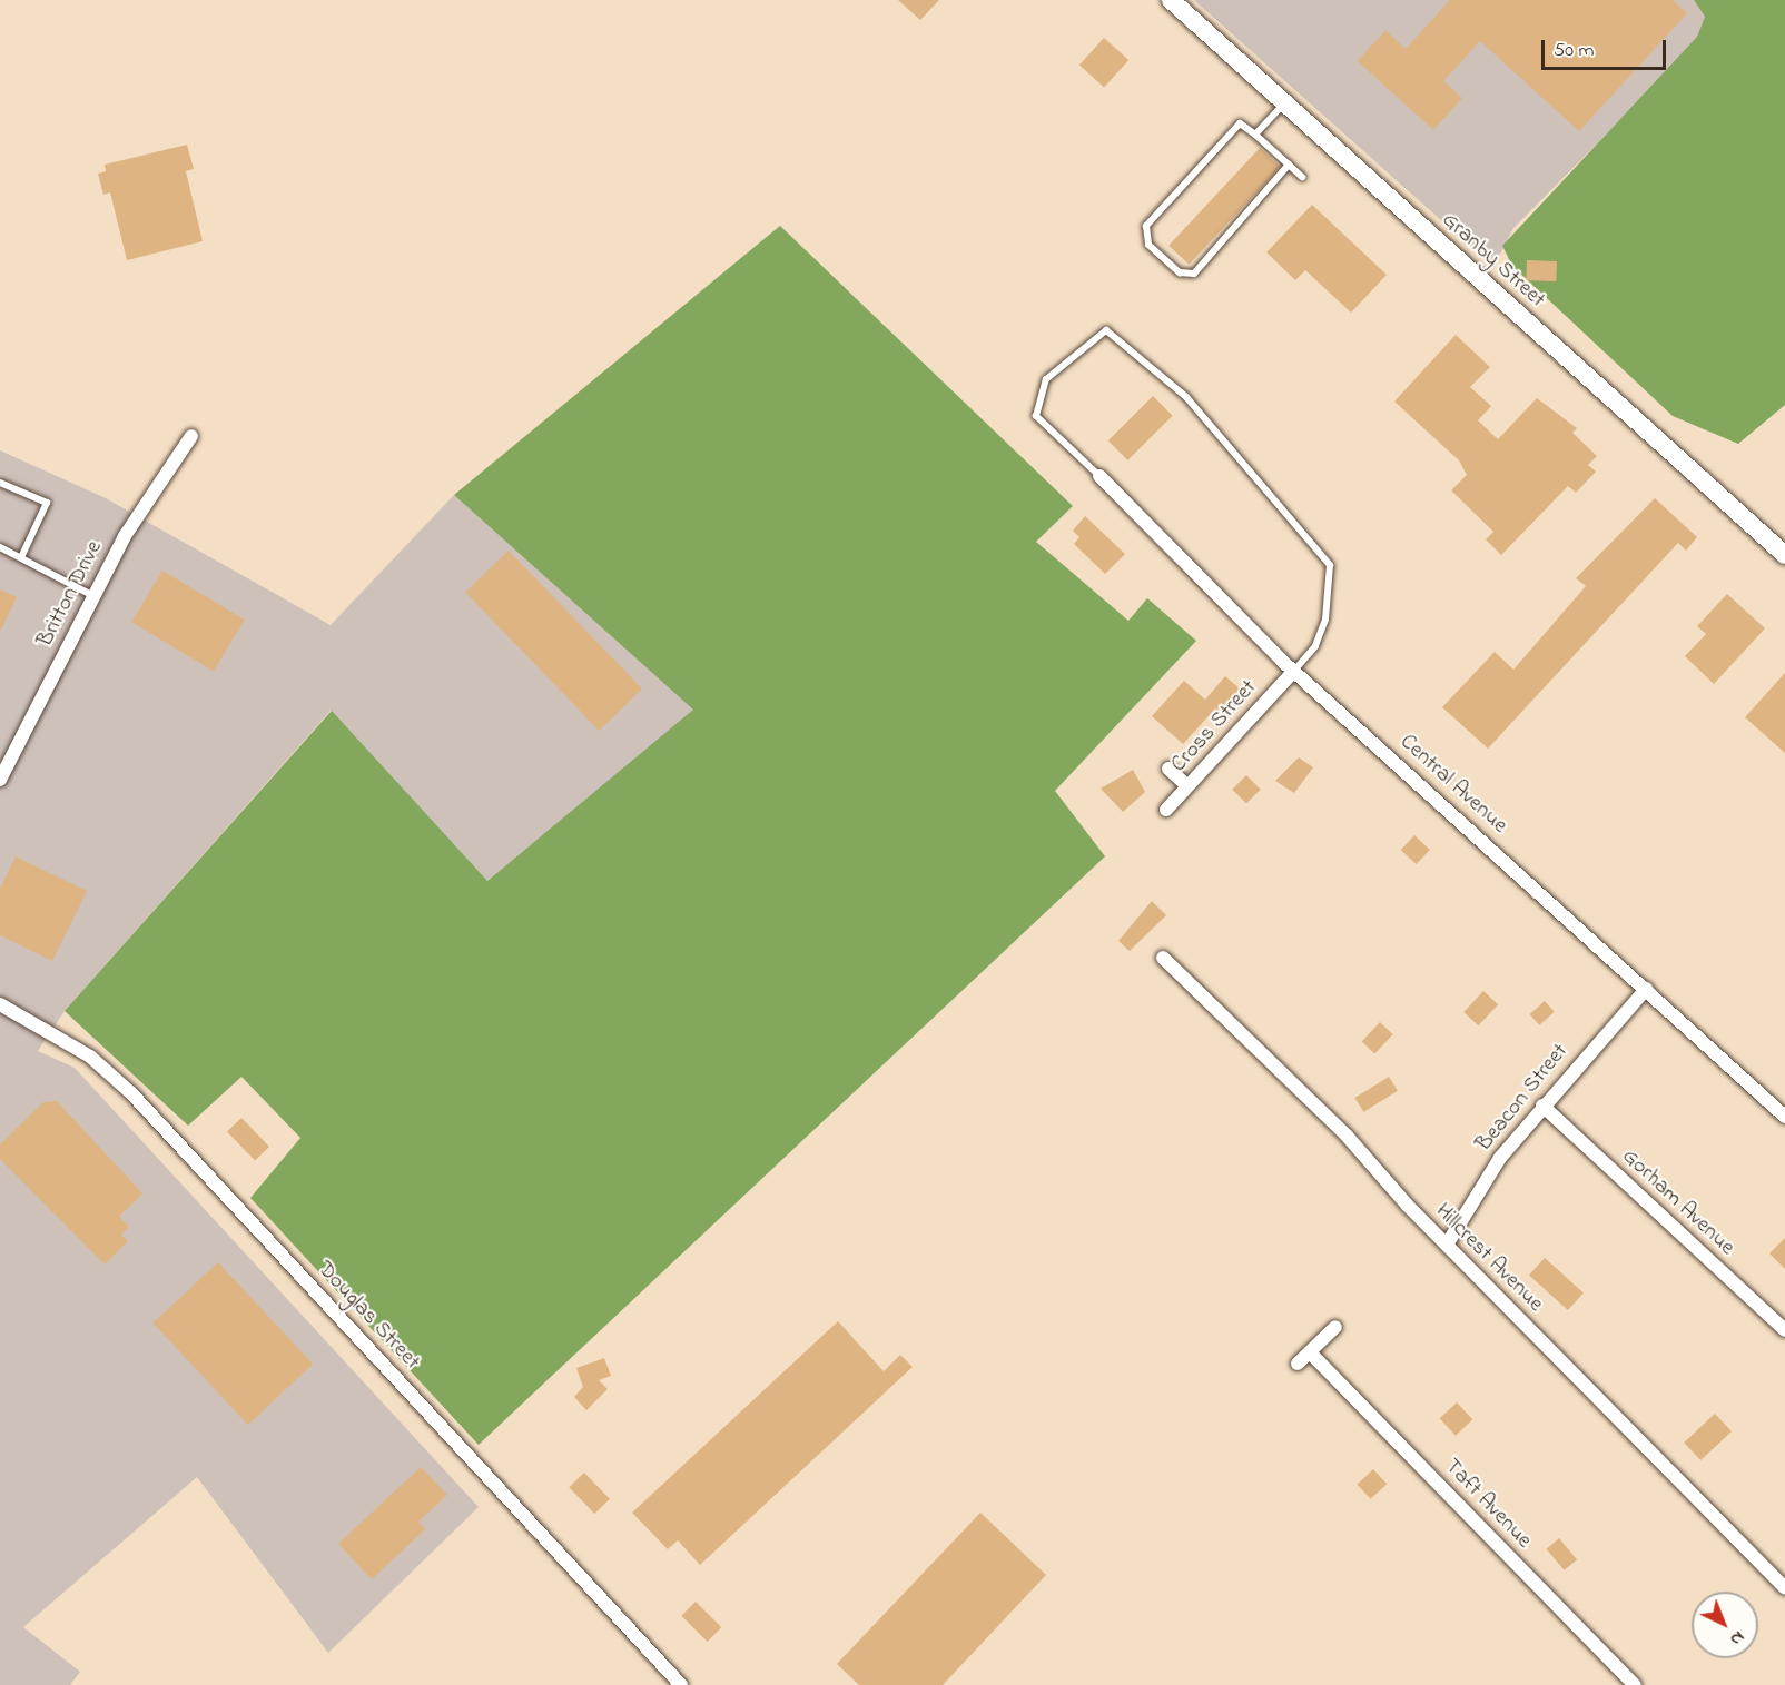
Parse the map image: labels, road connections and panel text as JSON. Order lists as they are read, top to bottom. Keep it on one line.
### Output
{"streets":{"main road":["Granby Street"],"street":["Britton Drive","Cross Street","Central Avenue","Beacon Street","Gorham Avenue","Hillcrest Avenue","Douglas Street","Taft Avenue"]},"crossings":[["Cross Street","Central Avenue"],["Central Avenue","Beacon Street"],["Beacon Street","Gorham Avenue"],["Beacon Street","Hillcrest Avenue"]],"scale_bar":"50 m","north":"bottom right"}
